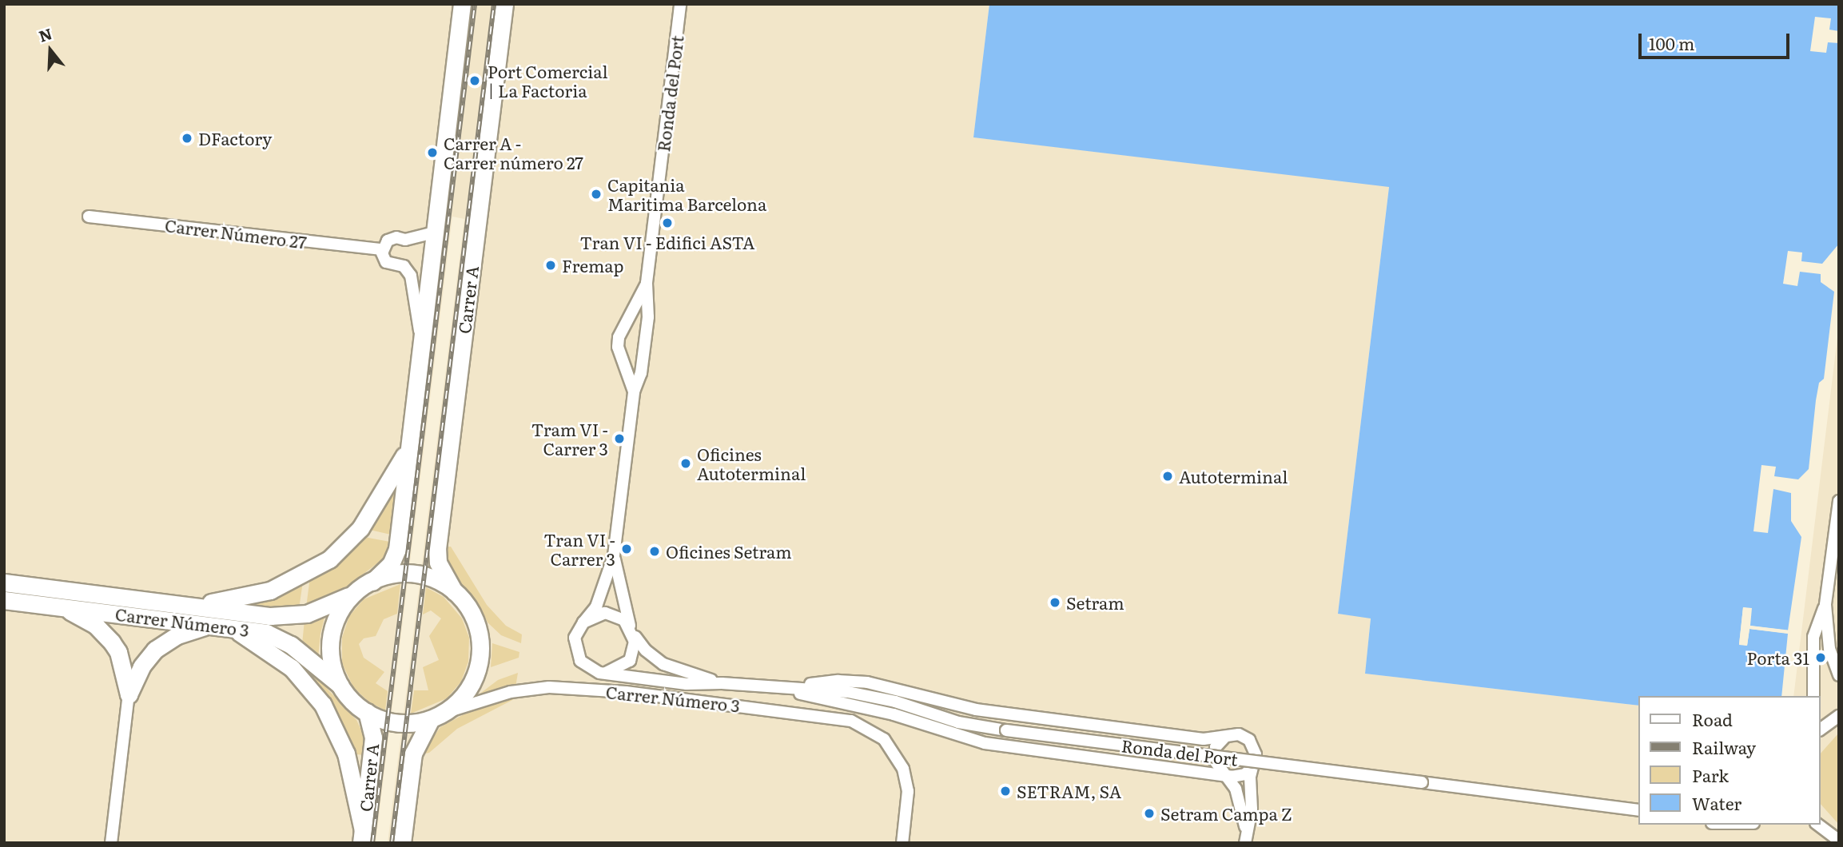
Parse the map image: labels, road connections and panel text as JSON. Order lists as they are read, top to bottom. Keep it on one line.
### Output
{"streets":{"main road":["Carrer A","Carrer Número 3"],"street":["Ronda del Port","Carrer Número 27"]},"crossings":[["Ronda del Port","Carrer Número 3"],["Carrer A","Carrer Número 3"]],"places":["Port Comercial | La Factoria","DFactory","Carrer A - Carrer número 27","Capitania Maritima Barcelona","Tran VI - Edifici ASTA","Fremap","Tram VI - Carrer 3","Oficines Autoterminal","Autoterminal","Tran VI - Carrer 3","Oficines Setram","Setram","Porta 31","SETRAM, SA","Setram Campa Z"],"legend":["Road","Railway","Park","Water"],"scale_bar":"100 m","north":"top"}
